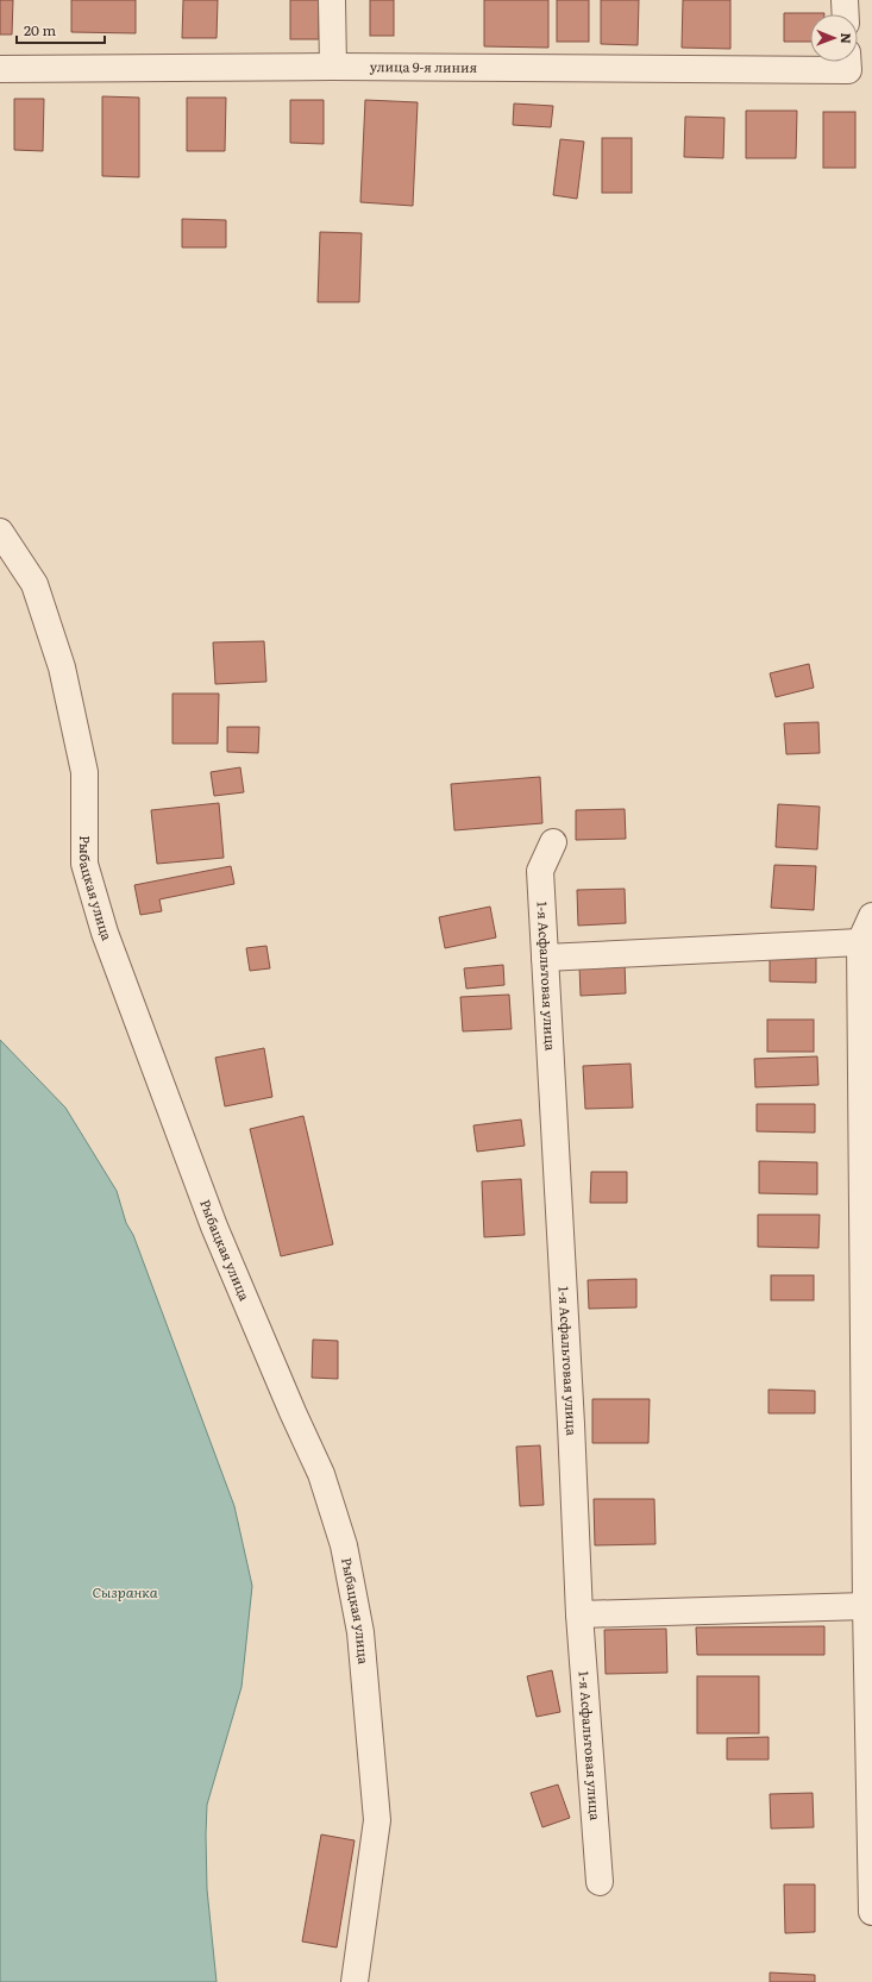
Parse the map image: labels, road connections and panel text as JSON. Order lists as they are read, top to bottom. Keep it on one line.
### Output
{"streets":{"street":["улица 9-я линия","Рыбацкая улица","1-я Асфальтовая улица"]},"water":["Сызранка"],"scale_bar":"20 m","north":"right"}
